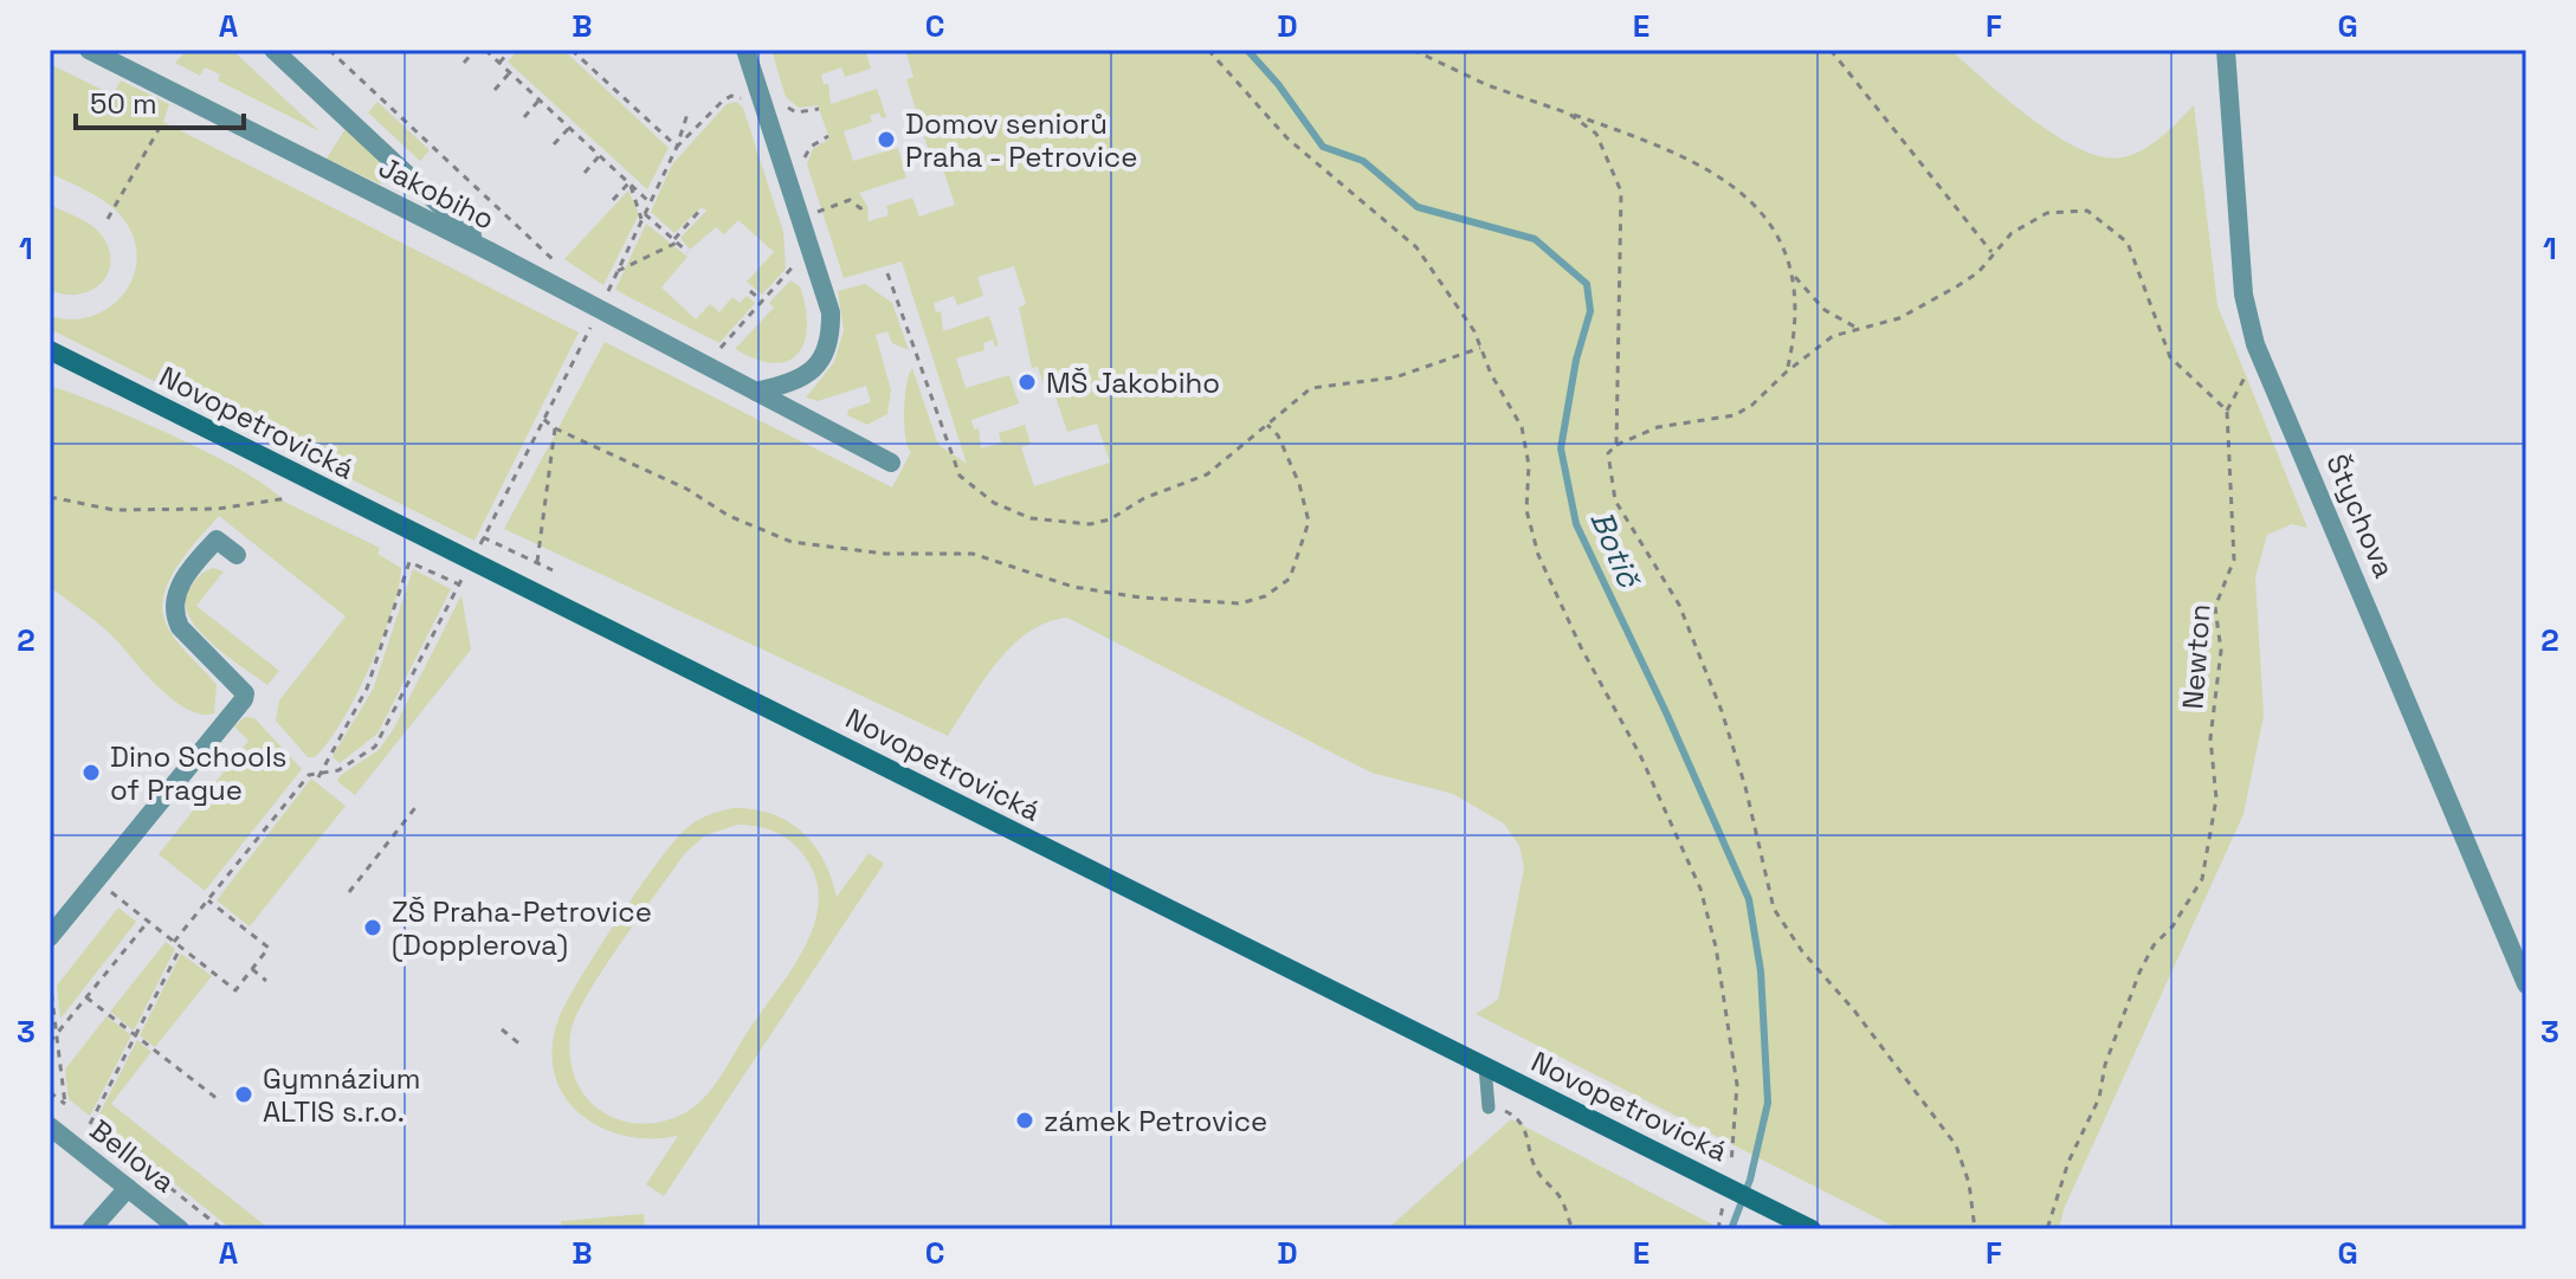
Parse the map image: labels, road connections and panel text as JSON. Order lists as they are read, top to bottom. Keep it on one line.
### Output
{"streets":{"main road":["Novopetrovická"],"street":["Jakobiho","Štychova","Bellova"],"path":["Newton"]},"water":["Botič"],"places":["Domov seniorů Praha - Petrovice","MŠ Jakobiho","Dino Schools of Prague","ZŠ Praha-Petrovice (Dopplerova)","Gymnázium ALTIS s.r.o.","zámek Petrovice"],"scale_bar":"50 m","grid":{"columns":["A","B","C","D","E","F","G"],"rows":["1","2","3"]}}
